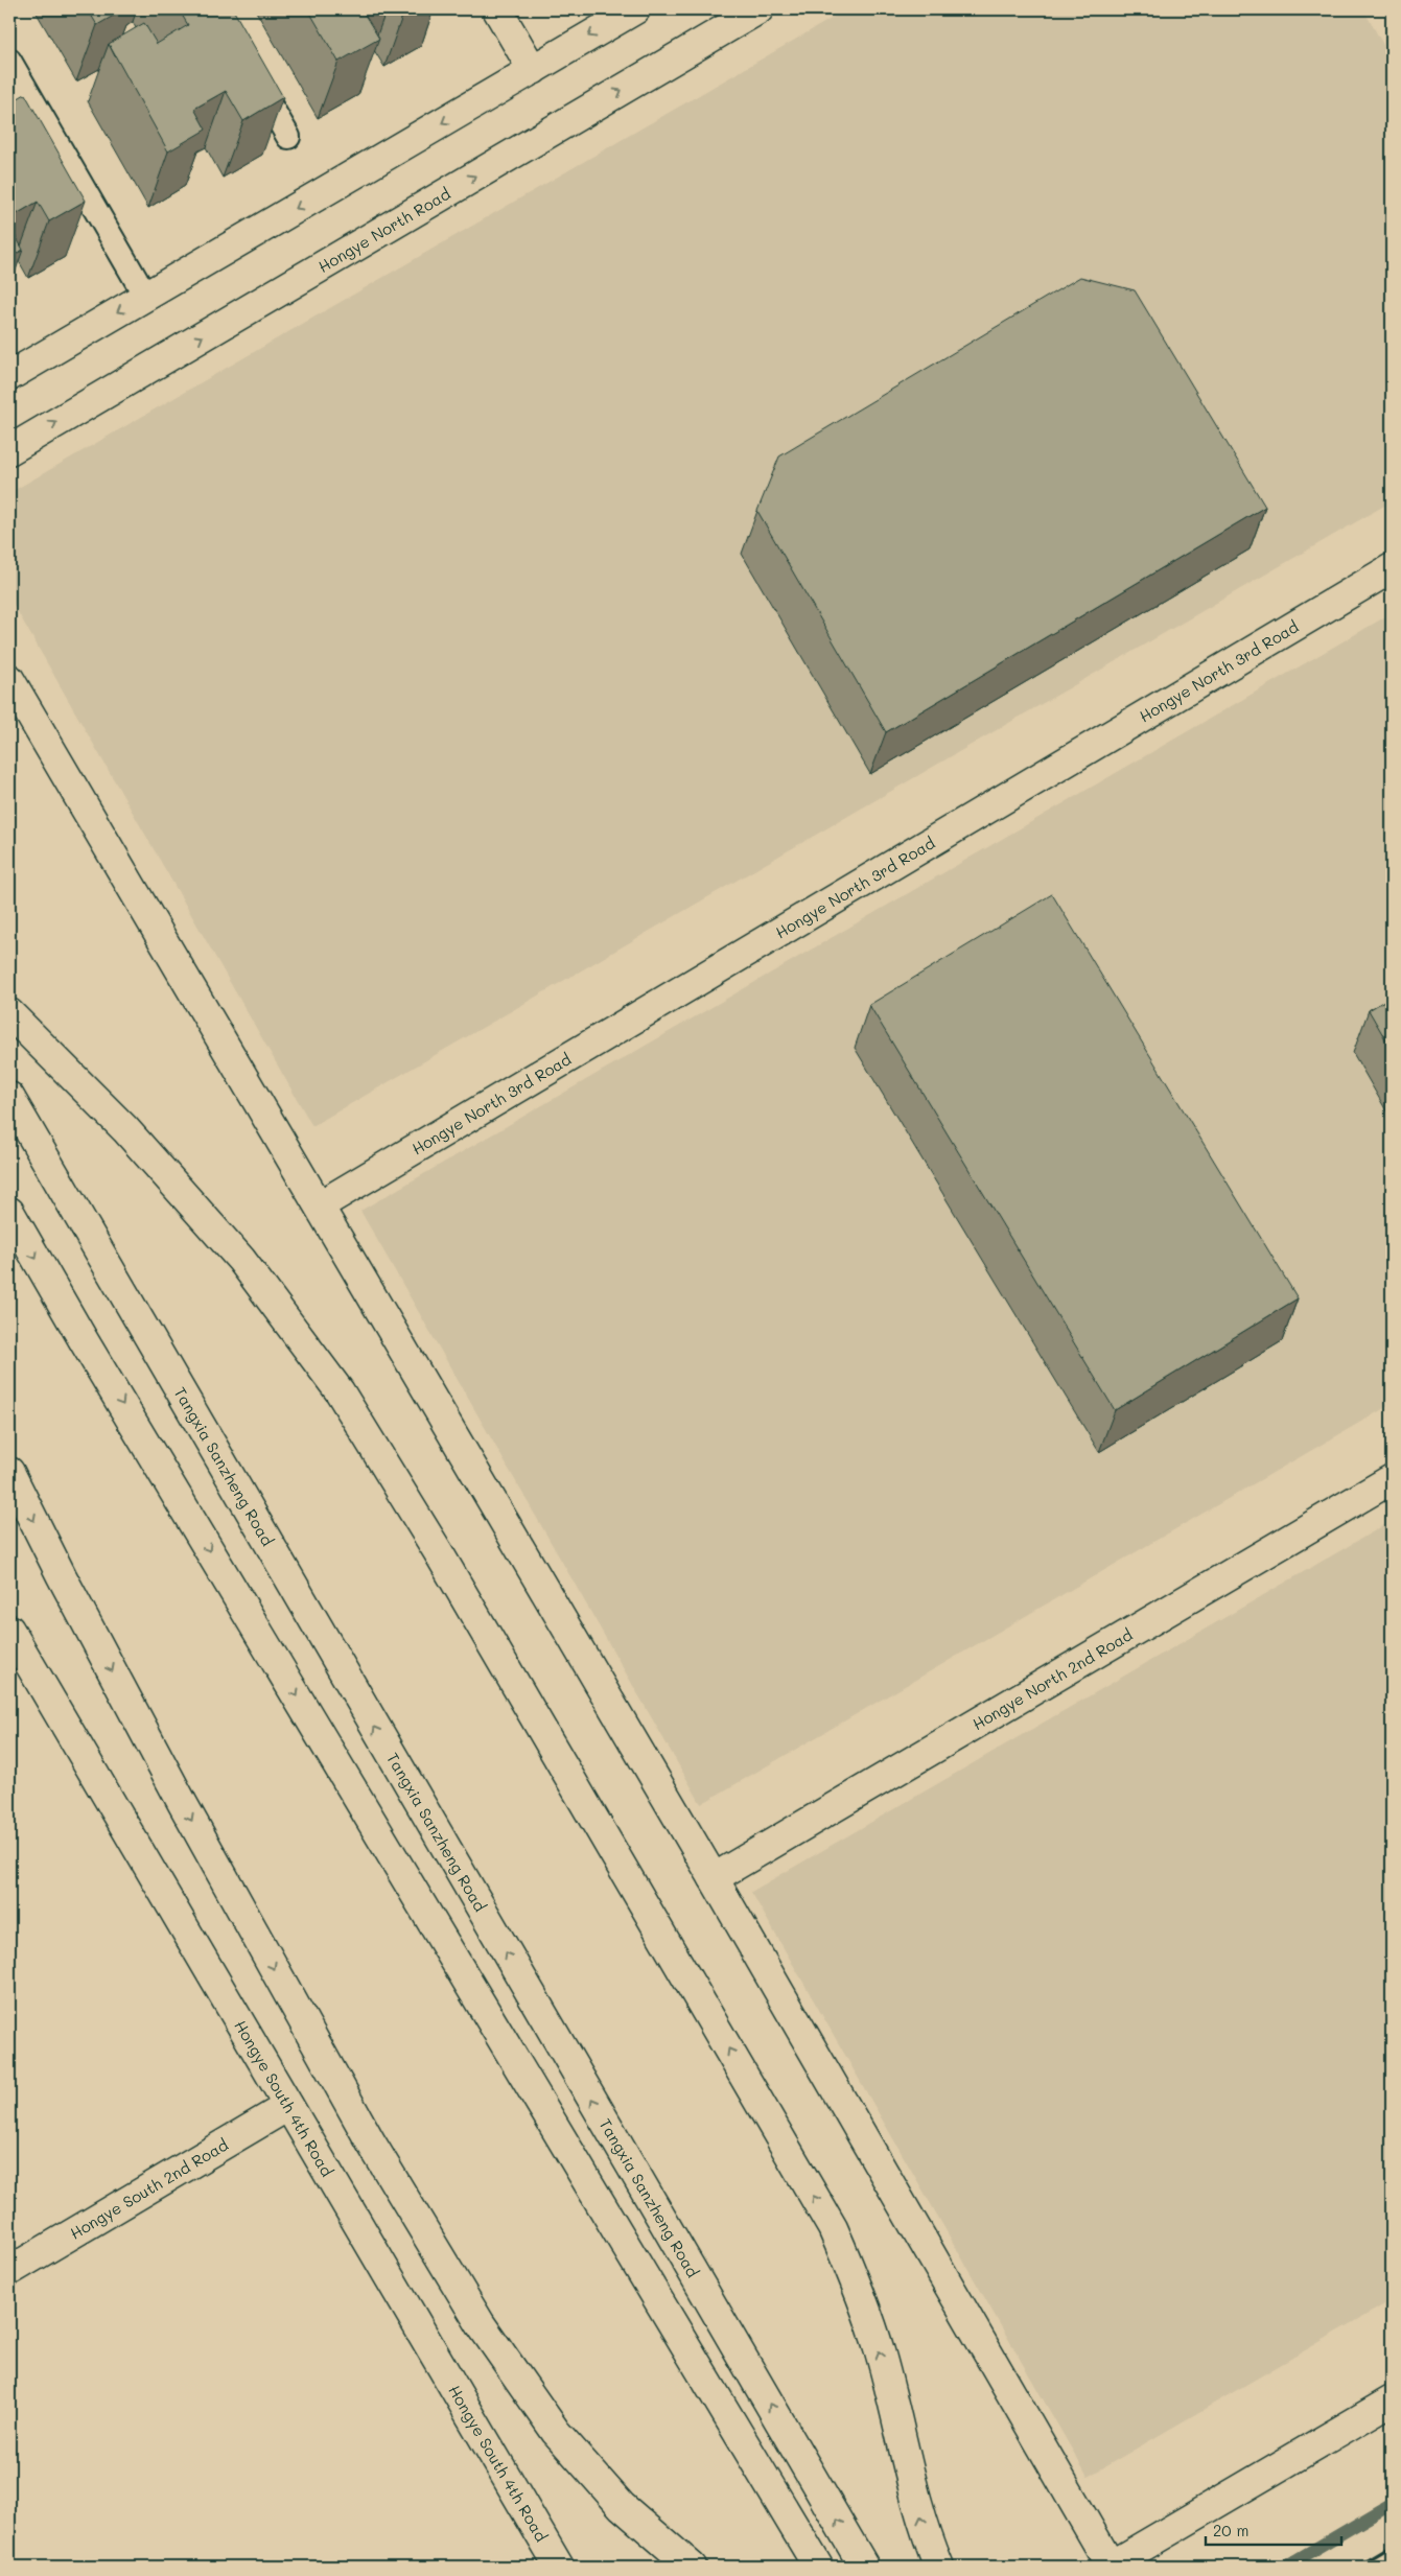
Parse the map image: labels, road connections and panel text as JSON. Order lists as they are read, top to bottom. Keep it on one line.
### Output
{"streets":{"main road":["Hongye North Road","Hongye North 3rd Road","Tangxia Sanzheng Road","Hongye North 2nd Road","Hongye South 4th Road","Hongye South 2nd Road"]},"crossings":[["Hongye South 4th Road","Hongye South 2nd Road"]],"scale_bar":"20 m"}
